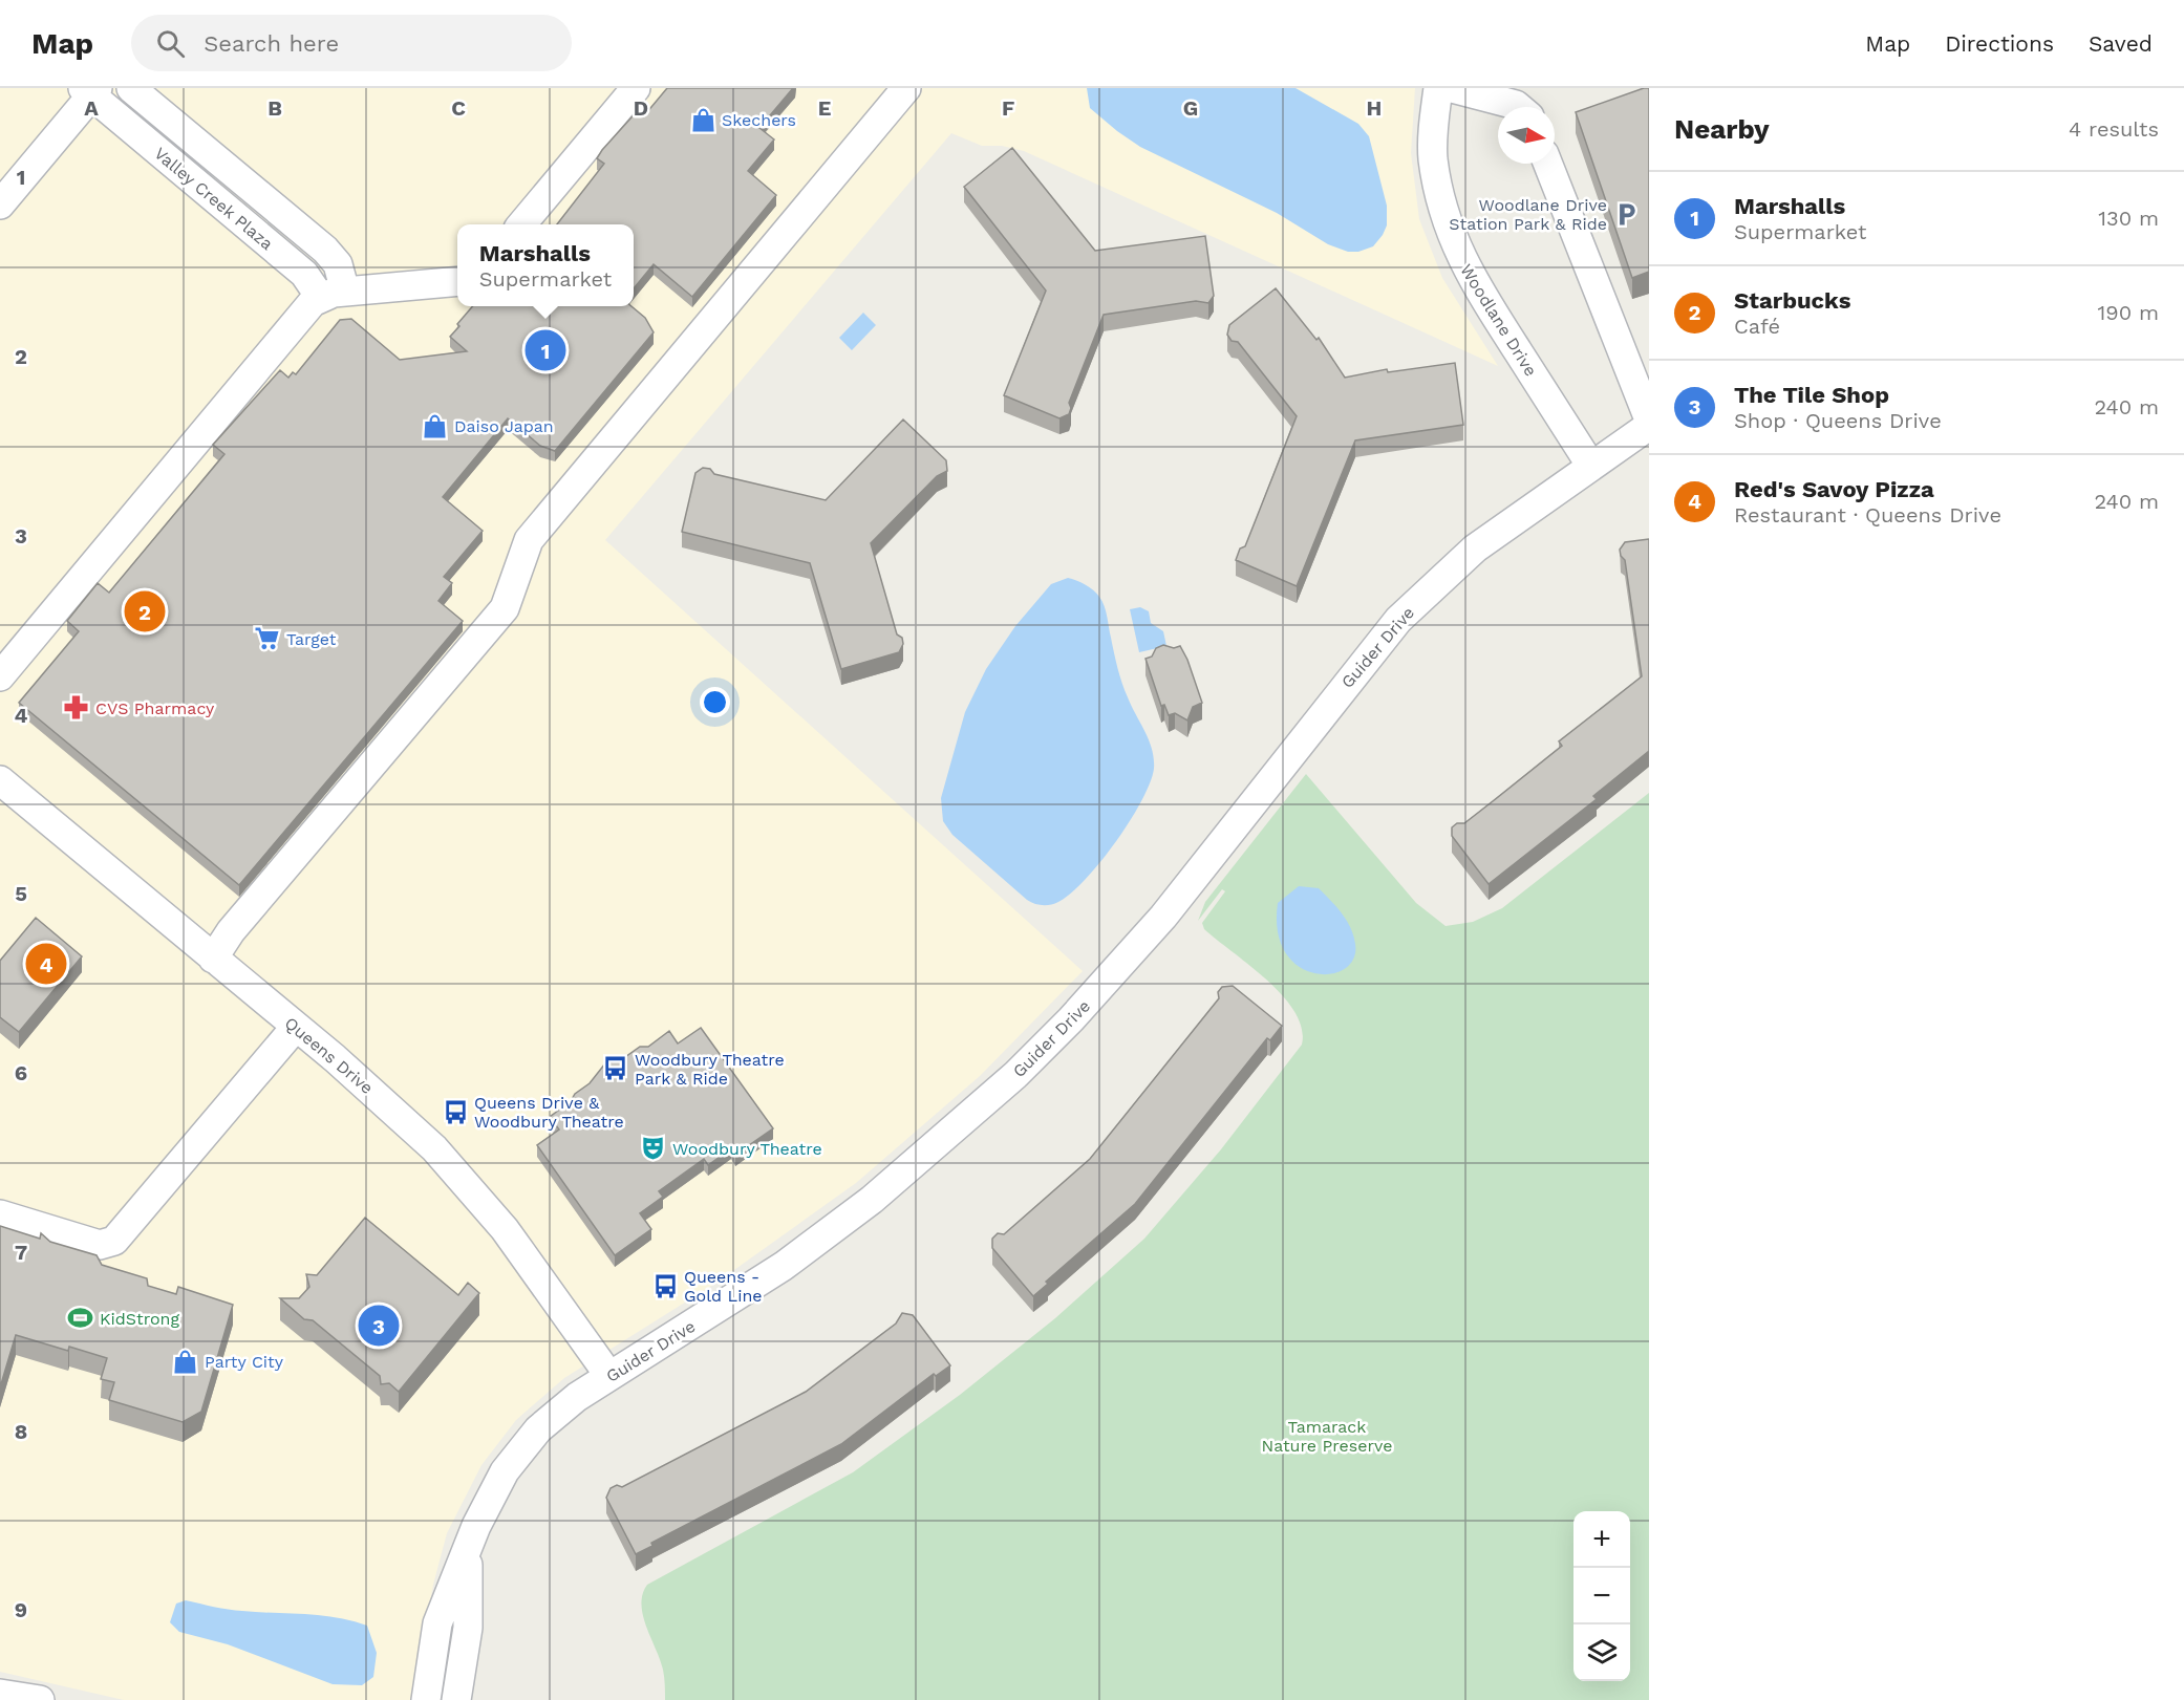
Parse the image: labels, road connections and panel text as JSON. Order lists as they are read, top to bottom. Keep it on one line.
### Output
{"streets":{"street":["Valley Creek Plaza","Woodlane Drive","Guider Drive","Queens Drive"]},"crossings":[["Woodlane Drive","Guider Drive"],["Guider Drive","Queens Drive"]],"parks":["Tamarack Nature Preserve"],"places":{"shop":["Skechers","Daiso Japan","Party City"],"parking":["Woodlane Drive Station Park & Ride"],"supermarket":["Target"],"pharmacy":["CVS Pharmacy"],"bus stop":["Woodbury Theatre Park & Ride","Queens Drive & Woodbury Theatre","Queens - Gold Line"],"theatre":["Woodbury Theatre"],"sports":["KidStrong"]},"north":"right","page":{"header":"Map","search":"Search here","nav":["Map","Directions","Saved"],"heading":["Nearby","4 results"],"list":[{"mark":"1","name":"Marshalls","note":"Supermarket","value":"130 m"},{"mark":"2","name":"Starbucks","note":"Café","value":"190 m"},{"mark":"3","name":"The Tile Shop","note":"Shop · Queens Drive","value":"240 m"},{"mark":"4","name":"Red's Savoy Pizza","note":"Restaurant · Queens Drive","value":"240 m"}],"popup":["Marshalls","Supermarket"],"pins":["1","2","4","3"],"map_buttons":["+","−"]},"grid":{"columns":["A","B","C","D","E","F","G","H"],"rows":["1","2","3","4","5","6","7","8","9"]}}
